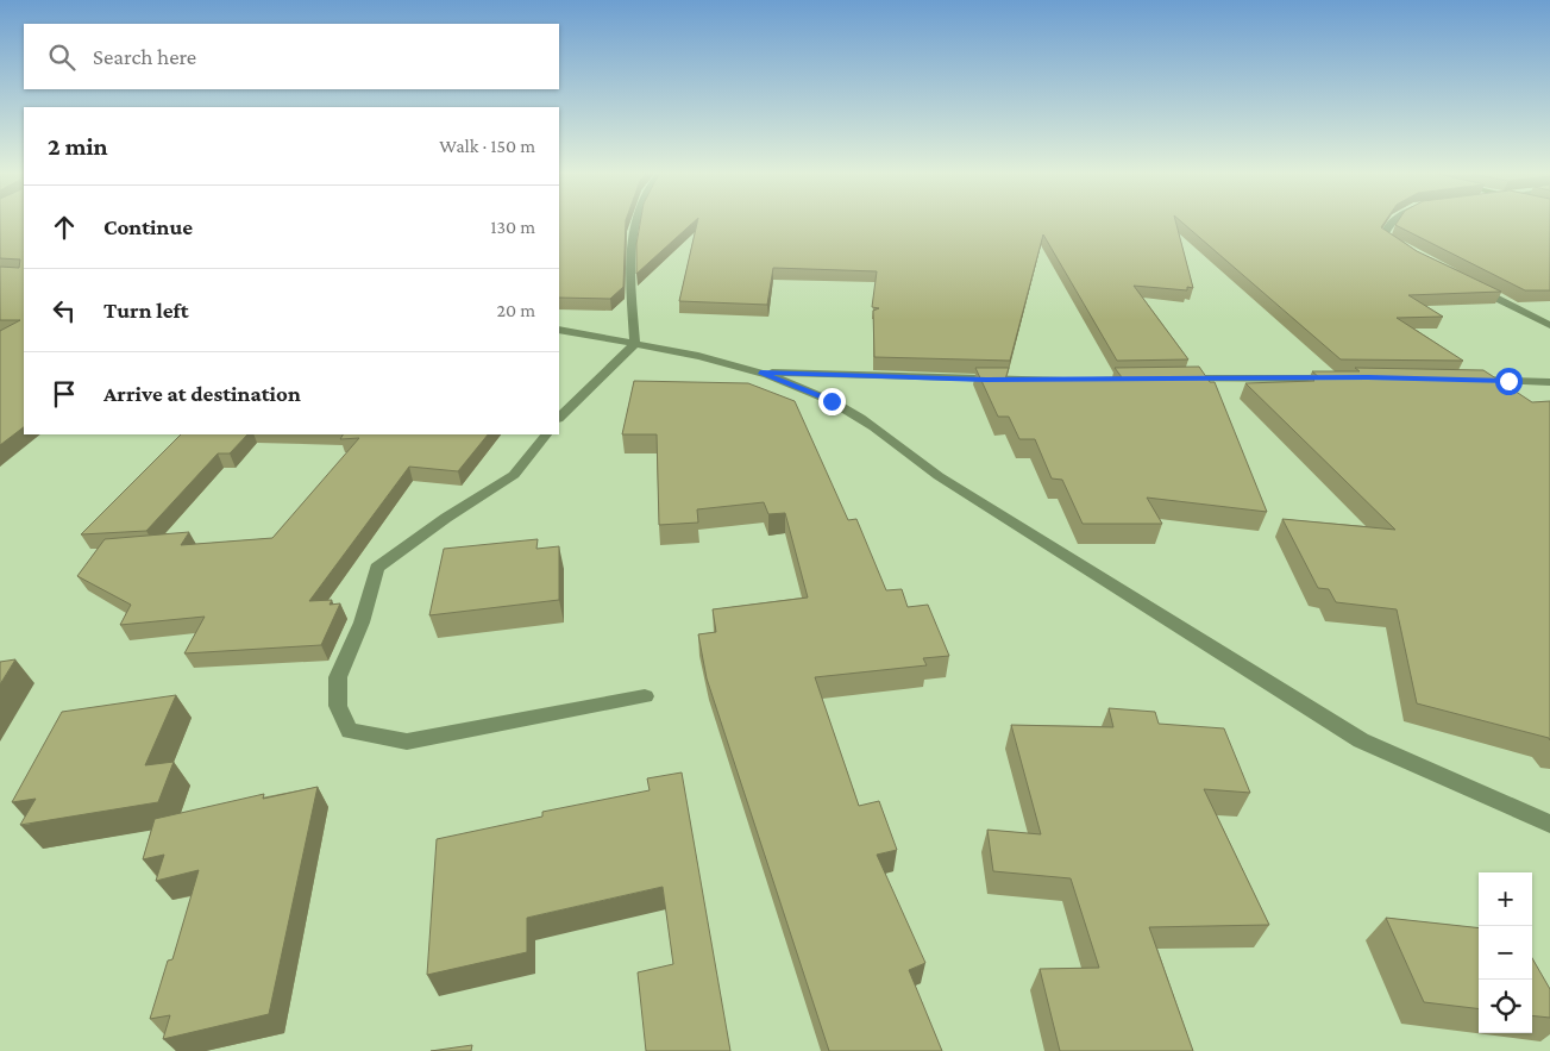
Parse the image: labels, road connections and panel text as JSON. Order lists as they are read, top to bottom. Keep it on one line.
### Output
{"page":{"search":"Search here","heading":["2 min","Walk · 150 m"],"list":[["Continue","130 m"],["Turn left","20 m"],"Arrive at destination"],"map_buttons":["+","−"]}}
